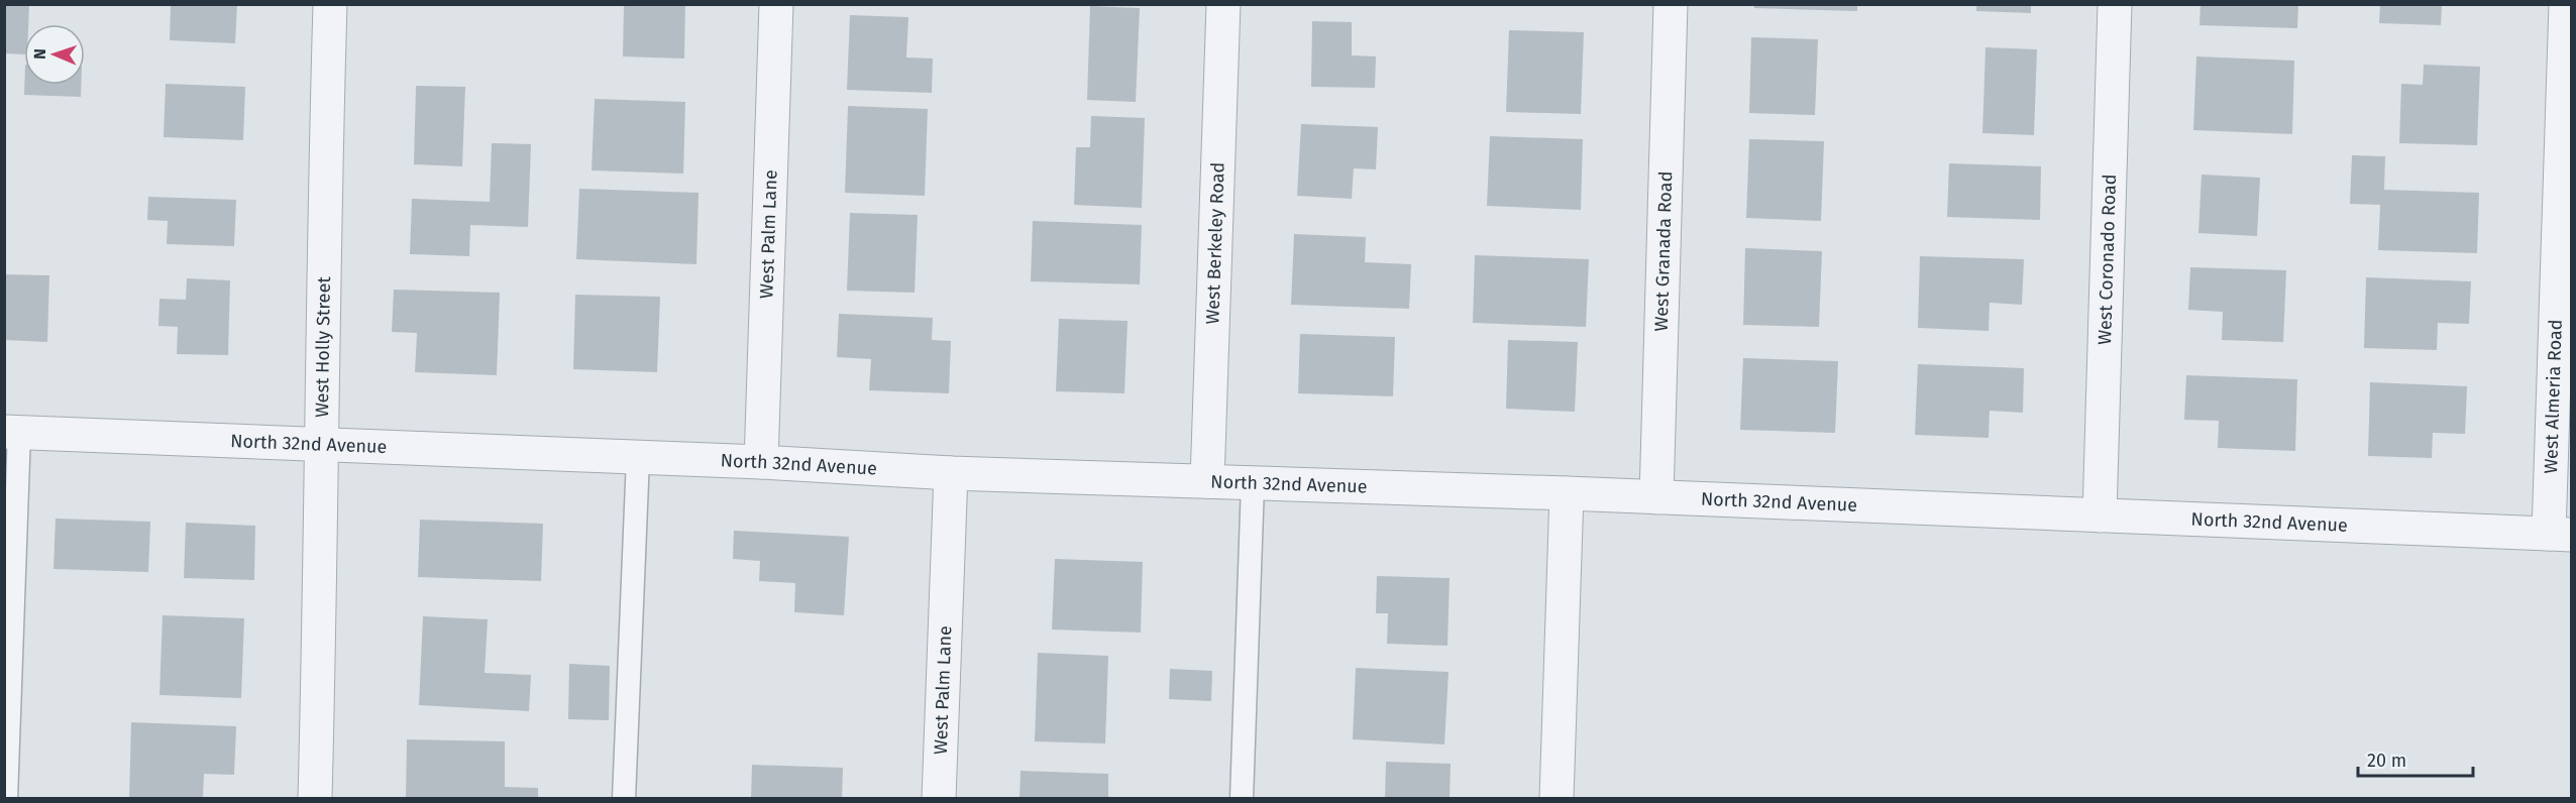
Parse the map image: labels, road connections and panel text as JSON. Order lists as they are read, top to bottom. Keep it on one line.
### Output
{"streets":{"street":["West Palm Lane","West Berkeley Road","West Granada Road","West Coronado Road","West Holly Street","West Almeria Road","North 32nd Avenue"]},"crossings":[["West Palm Lane","North 32nd Avenue"],["West Berkeley Road","North 32nd Avenue"],["West Granada Road","North 32nd Avenue"],["West Coronado Road","North 32nd Avenue"],["West Holly Street","North 32nd Avenue"],["West Almeria Road","North 32nd Avenue"]],"scale_bar":"20 m","north":"left"}
